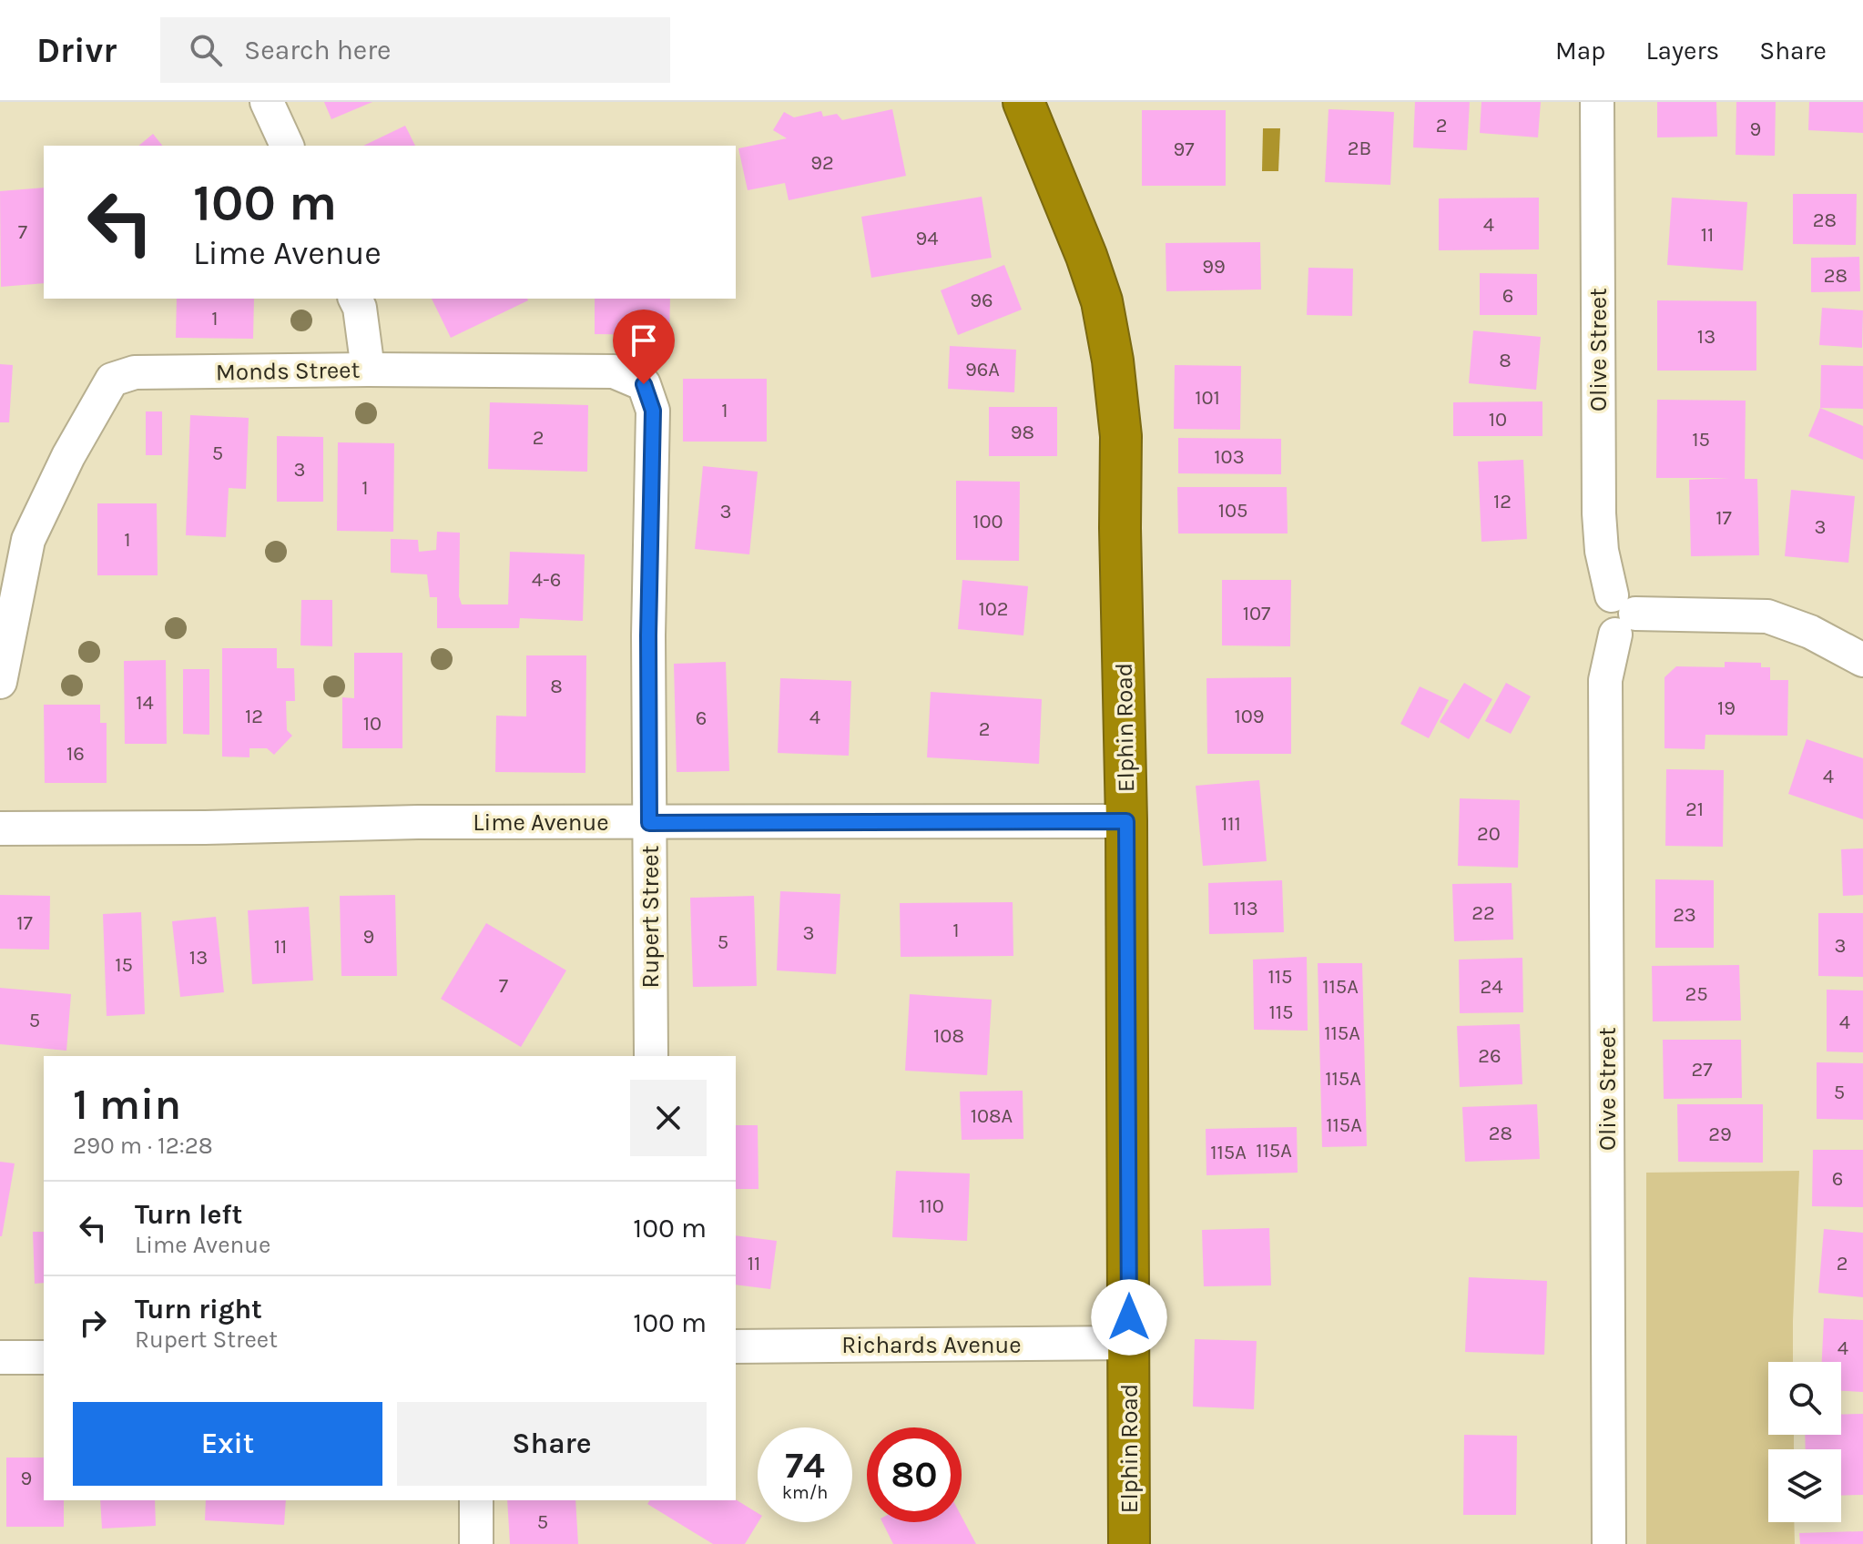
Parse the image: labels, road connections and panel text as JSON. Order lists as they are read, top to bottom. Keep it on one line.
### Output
{"streets":{"highway":["Elphin Road"],"street":["Olive Street","Monds Street","Lime Avenue","Rupert Street","Richards Avenue"]},"crossings":[["Monds Street","Rupert Street"],["Elphin Road","Lime Avenue"],["Elphin Road","Richards Avenue"],["Lime Avenue","Rupert Street"]],"house_numbers":["2","9","2B","97","92","28","4","7","11","94","99","28","6","96","1","13","8","96A","101","1","10","98","2","15","5","103","3","1","12","105","3","17","100","3","1","4-6","102","107","8","14","19","12","109","4","6","10","2","16","4","21","111","20","113","22","23","17","1","3","9","5","3","11","13","15","115","7","115A","24","25","115","5","4","115A","108","26","27","115A","5","108A","115A","28","29","115A","115A","6","110","11","2","4","9","5"],"page":{"header":"Drivr","search":"Search here","nav":["Map","Layers","Share"],"turn":["100 m","Lime Avenue"],"heading":["1 min","290 m · 12:28"],"list":[{"name":"Turn left","note":"Lime Avenue","value":"100 m"},{"name":"Turn right","note":"Rupert Street","value":"100 m"}],"buttons":["Exit","Share"],"speed":"74 km/h","limit":"80"}}
